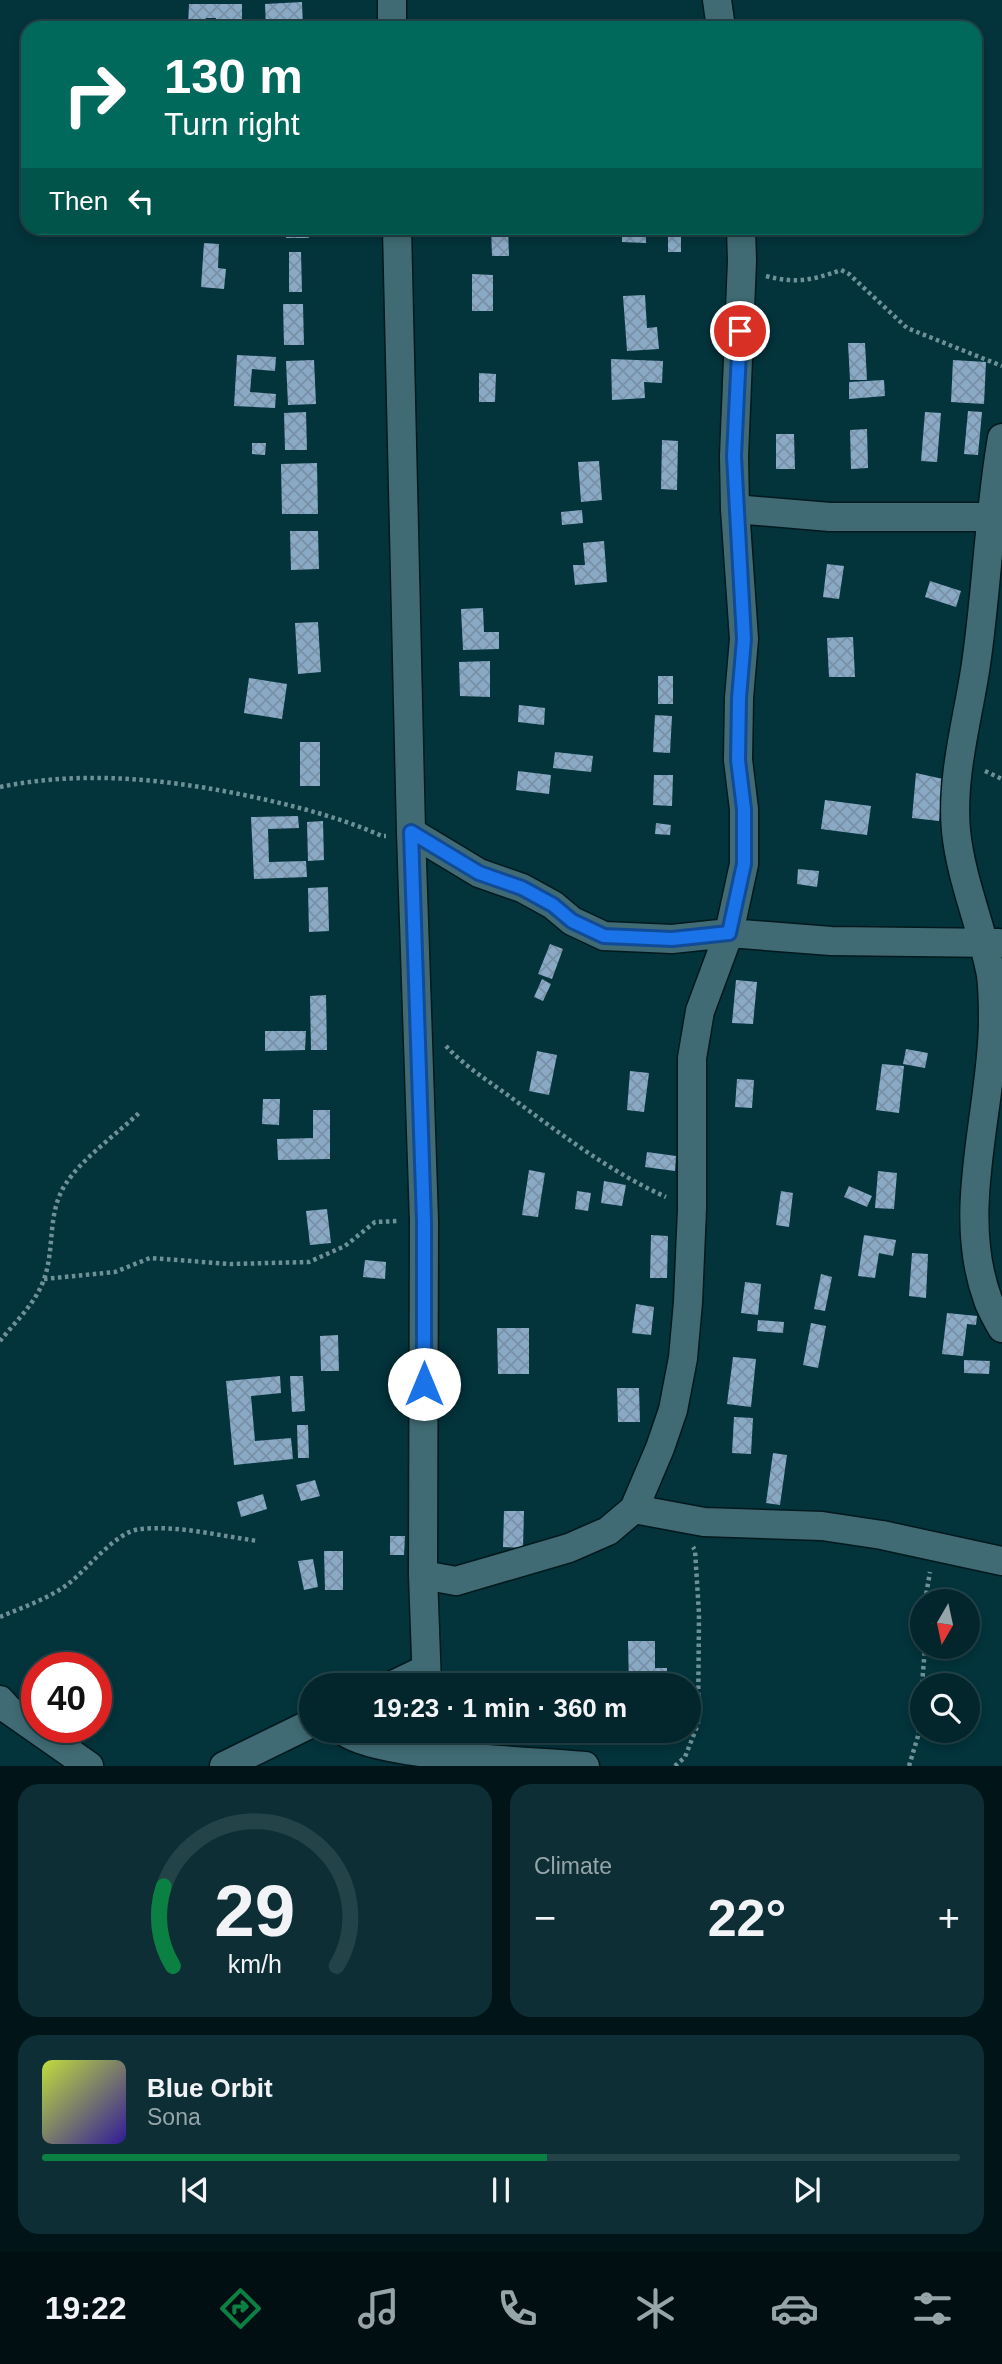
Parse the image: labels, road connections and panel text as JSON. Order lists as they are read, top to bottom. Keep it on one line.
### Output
{"north":"bottom","page":{"turn":["130 m","Turn right"],"then":"Then","limit":"40","trip":"19:23 · 1 min · 360 m","tile":"Climate","heat":["−","22°","+"],"song":["Blue Orbit","Sona"],"tabs":"19:22","gauge":["29","km/h"]}}
